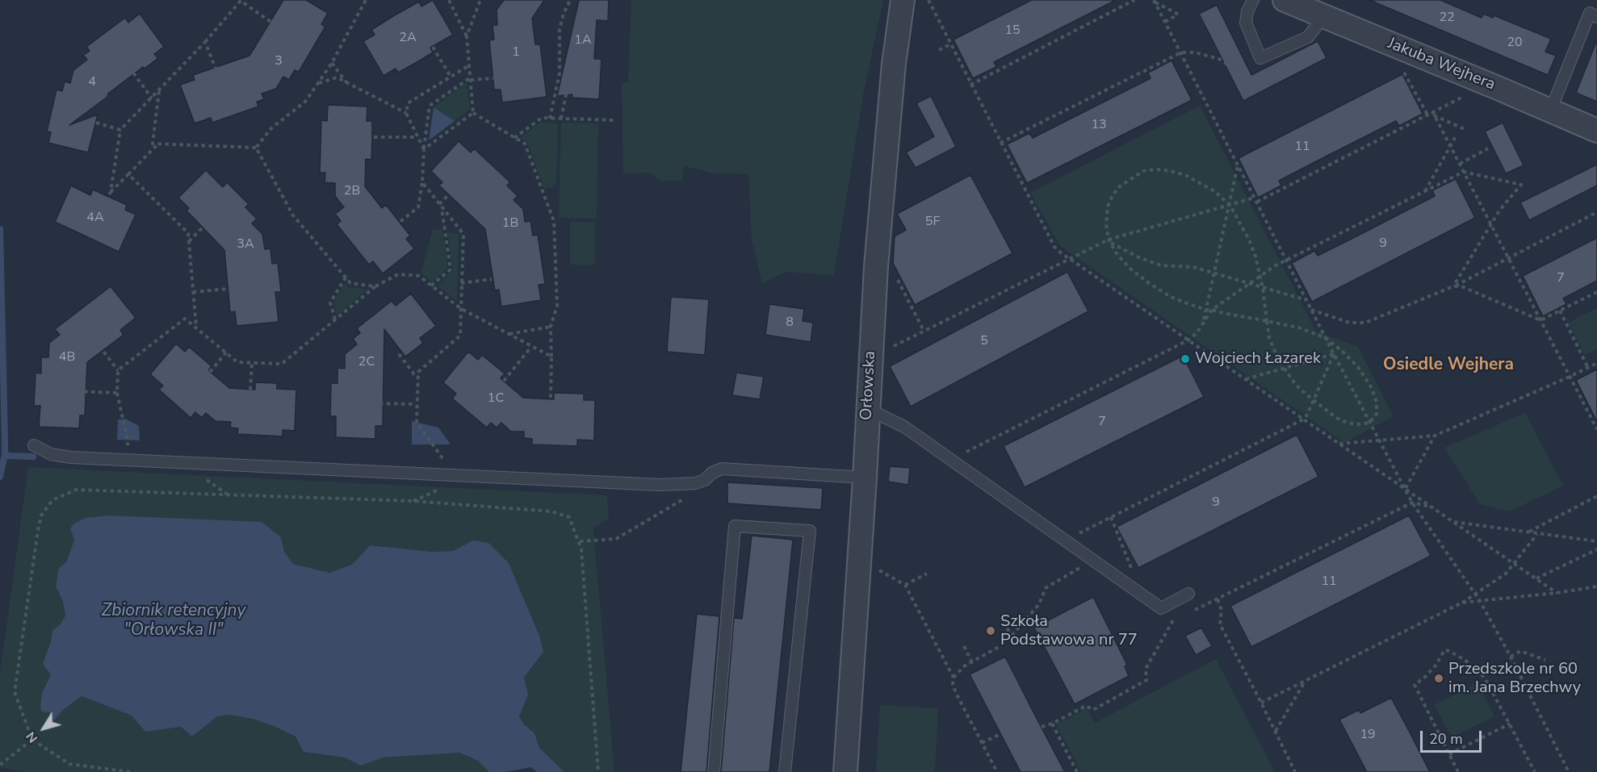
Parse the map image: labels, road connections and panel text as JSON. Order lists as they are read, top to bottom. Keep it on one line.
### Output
{"streets":{"street":["Jakuba Wejhera","Orłowska"]},"districts":["Osiedle Wejhera"],"water":["Zbiornik retencyjny \"Orłowska II\""],"places":["Wojciech Łazarek","Szkoła Podstawowa nr 77","Przedszkole nr 60 im. Jana Brzechwy"],"house_numbers":["22","15","2A","1A","20","1","3","4","13","11","2B","4A","5F","1B","9","3A","7","8","5","4B","2C","1C","7","9","11","19"],"scale_bar":"20 m","north":"bottom left"}
